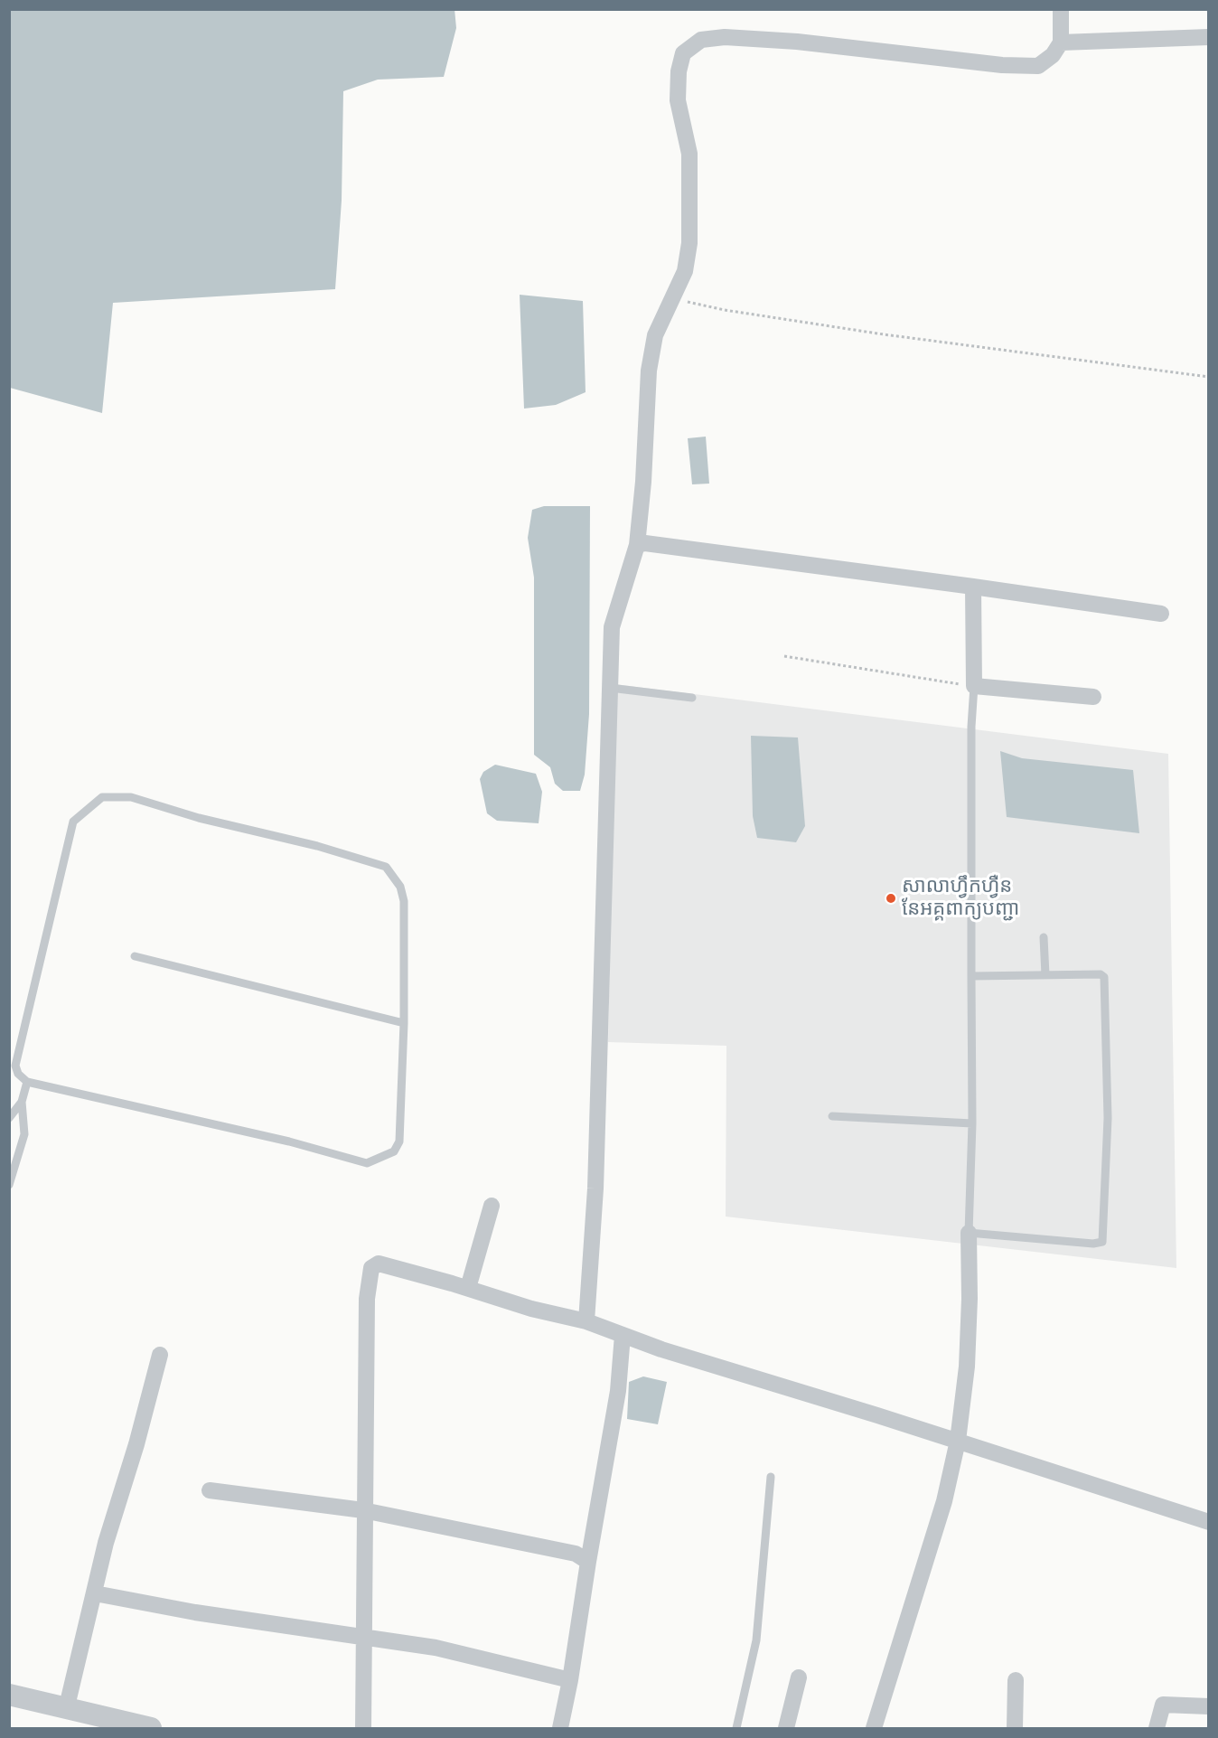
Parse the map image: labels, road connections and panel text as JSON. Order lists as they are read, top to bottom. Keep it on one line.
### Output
{"places":["សាលាហ្វឹកហ្វឺន នែអគ្គពាក្យបញ្ជា"]}
